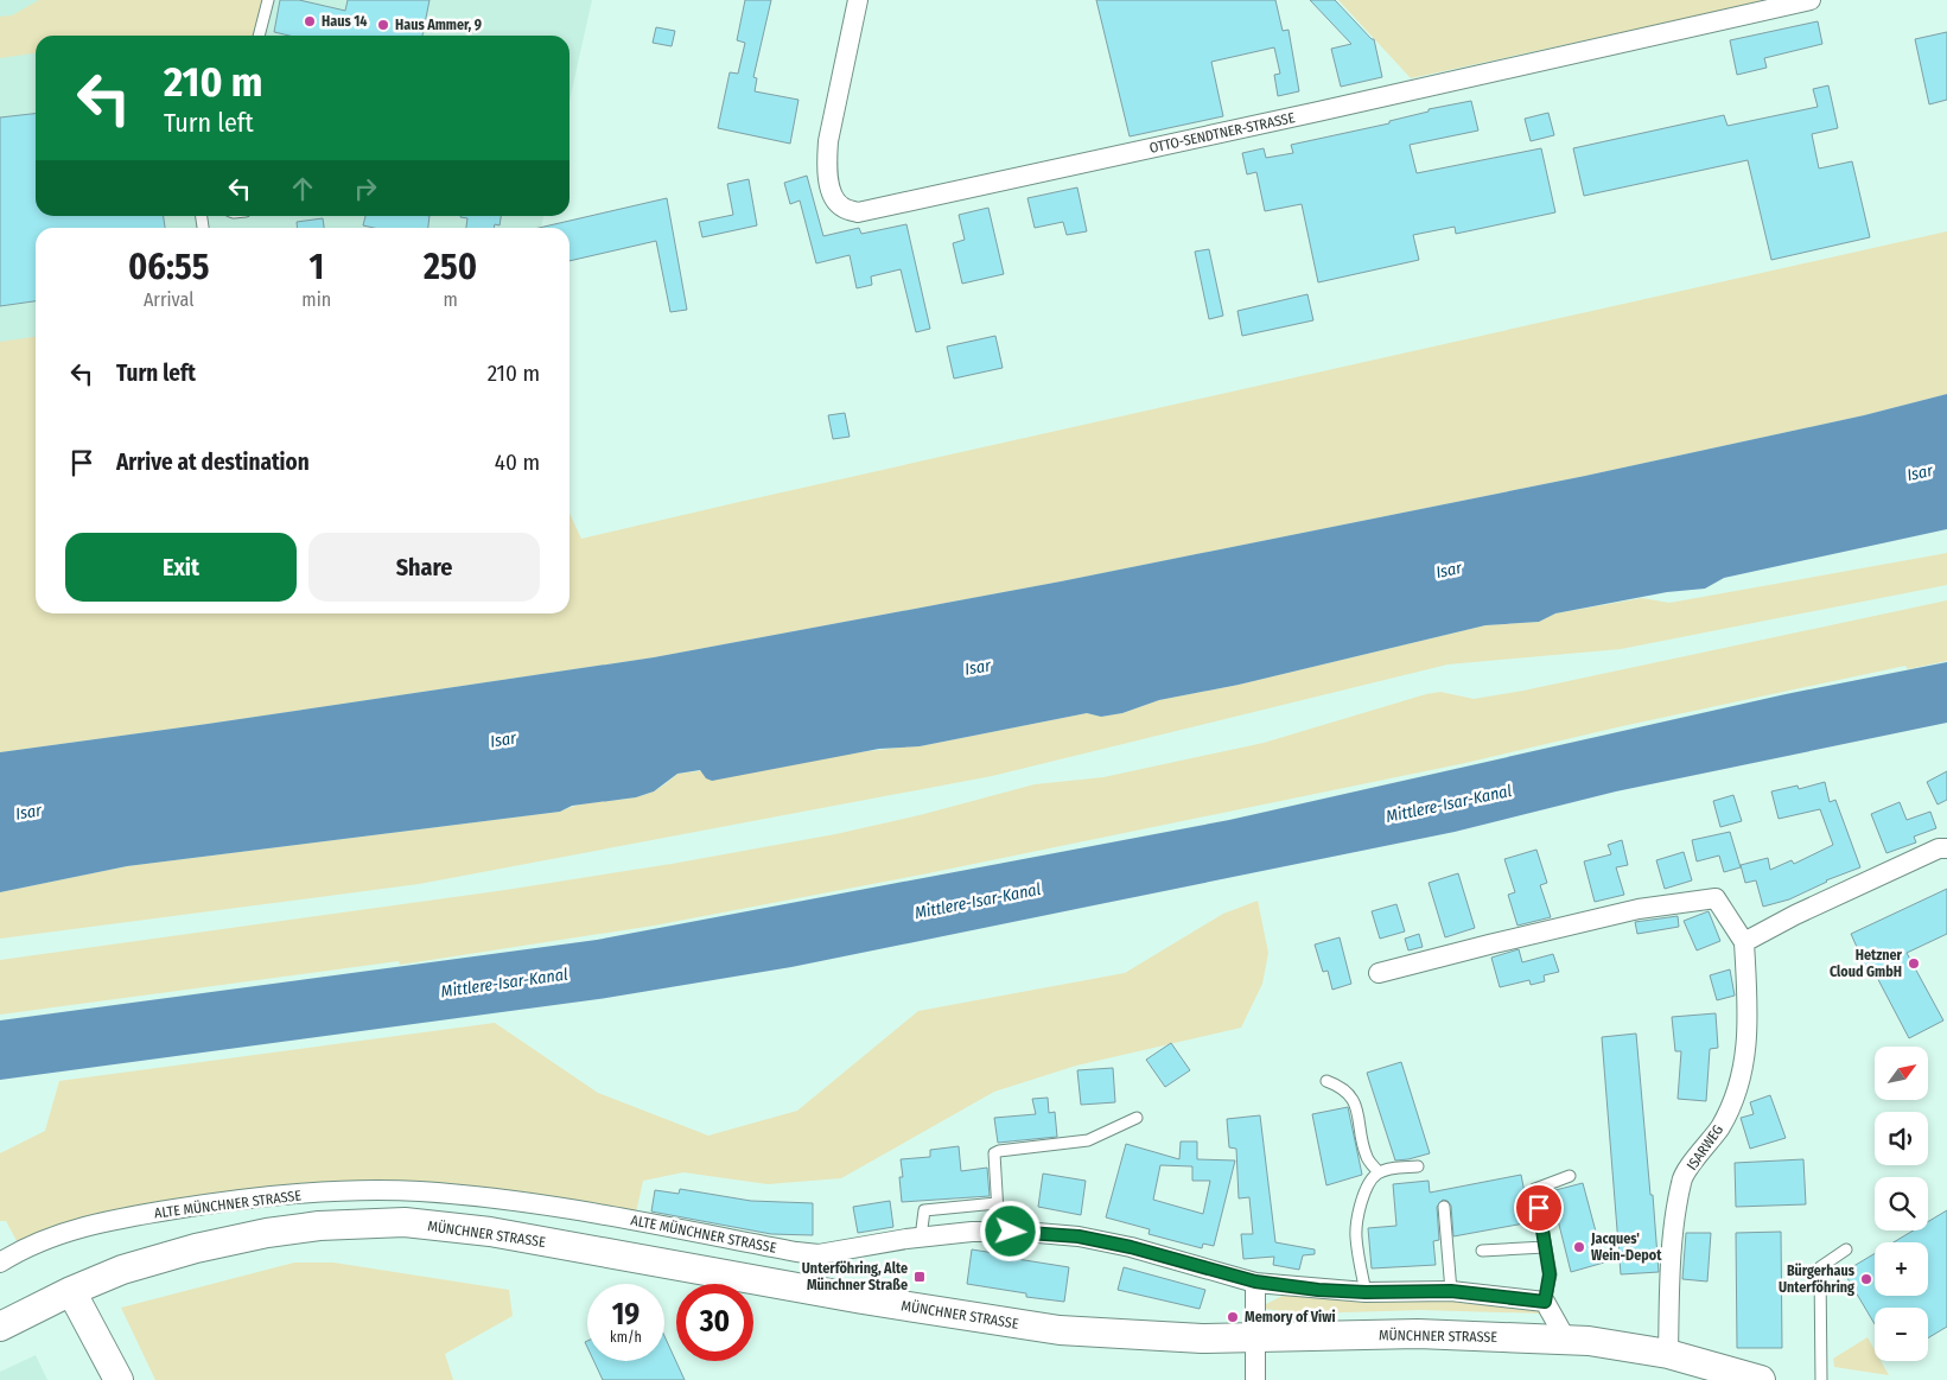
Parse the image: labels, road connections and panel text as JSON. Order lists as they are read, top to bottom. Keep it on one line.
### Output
{"streets":{"main road":["MÜNCHNER STRASSE"],"street":["OTTO-SENDTNER-STRASSE","ISARWEG","ALTE MÜNCHNER STRASSE"]},"crossings":[["ISARWEG","MÜNCHNER STRASSE"]],"water":["Isar","Mittlere-Isar-Kanal"],"places":{"other":["Haus 14","Haus Ammer, 9","Hetzner Cloud GmbH","Jacques' Wein-Depot","Bürgerhaus Unterföhring","Memory of Viwi"],"transit":["Unterföhring, Alte Münchner Straße"]},"north":"top right","page":{"turn":["210 m","Turn left"],"eta":["06:55","Arrival","1","min","250","m"],"list":[{"name":"Turn left","value":"210 m"},{"name":"Arrive at destination","value":"40 m"}],"buttons":["Exit","Share"],"map_buttons":["+","−"],"speed":"19 km/h","limit":"30"}}
